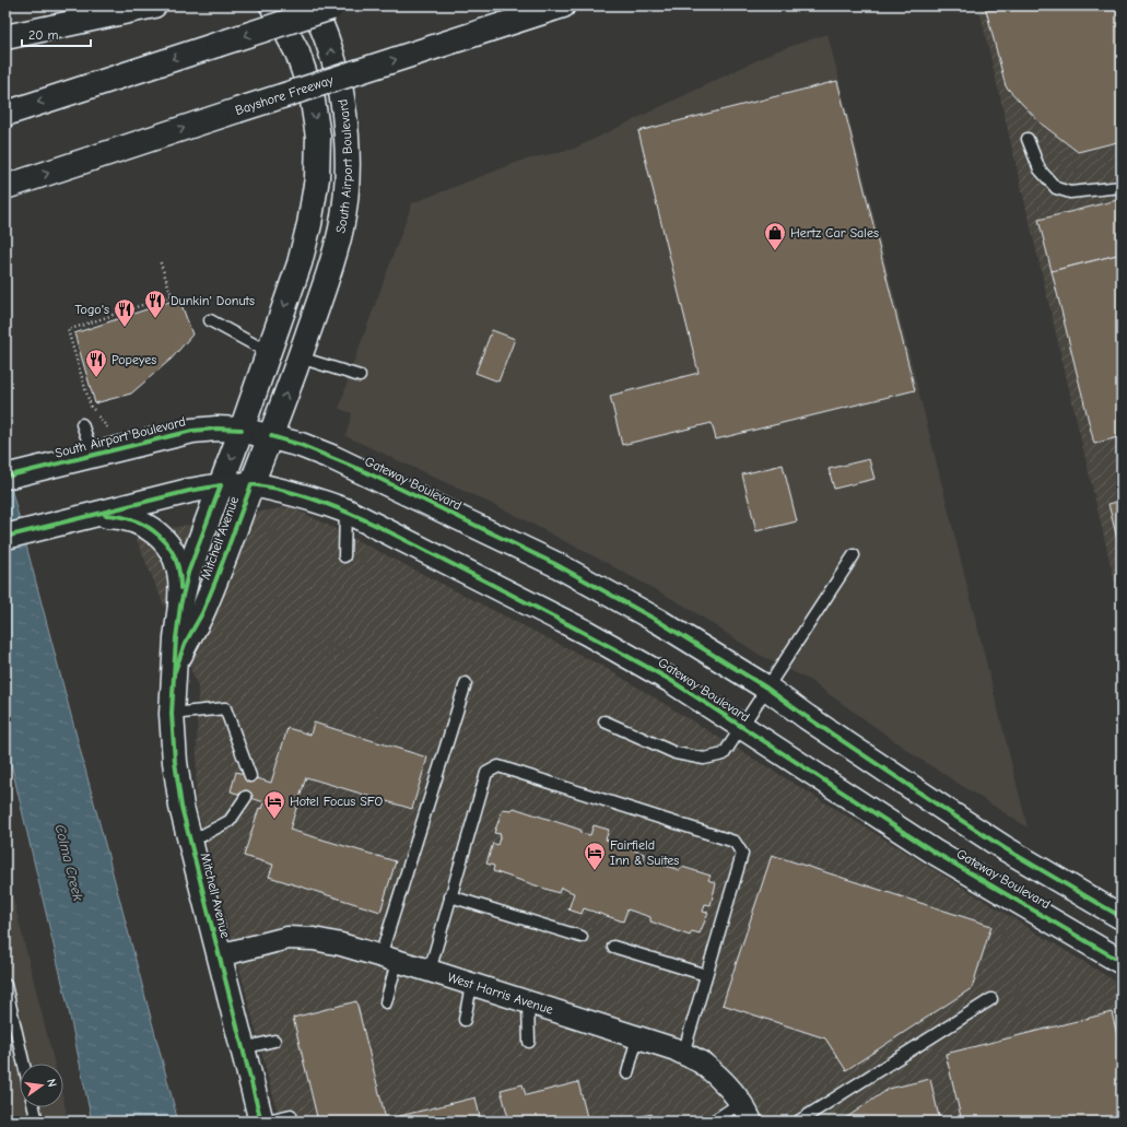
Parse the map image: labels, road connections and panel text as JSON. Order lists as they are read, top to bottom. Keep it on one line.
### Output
{"streets":{"main road":["Bayshore Freeway","South Airport Boulevard","Gateway Boulevard","Mitchell Avenue"],"street":["West Harris Avenue"]},"crossings":[["South Airport Boulevard","Gateway Boulevard"],["South Airport Boulevard","Mitchell Avenue"],["Gateway Boulevard","Mitchell Avenue"],["Mitchell Avenue","West Harris Avenue"]],"water":["Colma Creek"],"places":{"shop":["Hertz Car Sales"],"restaurant":["Dunkin' Donuts","Togo's","Popeyes"],"hotel":["Hotel Focus SFO","Fairfield Inn & Suites"]},"scale_bar":"20 m","north":"right"}
